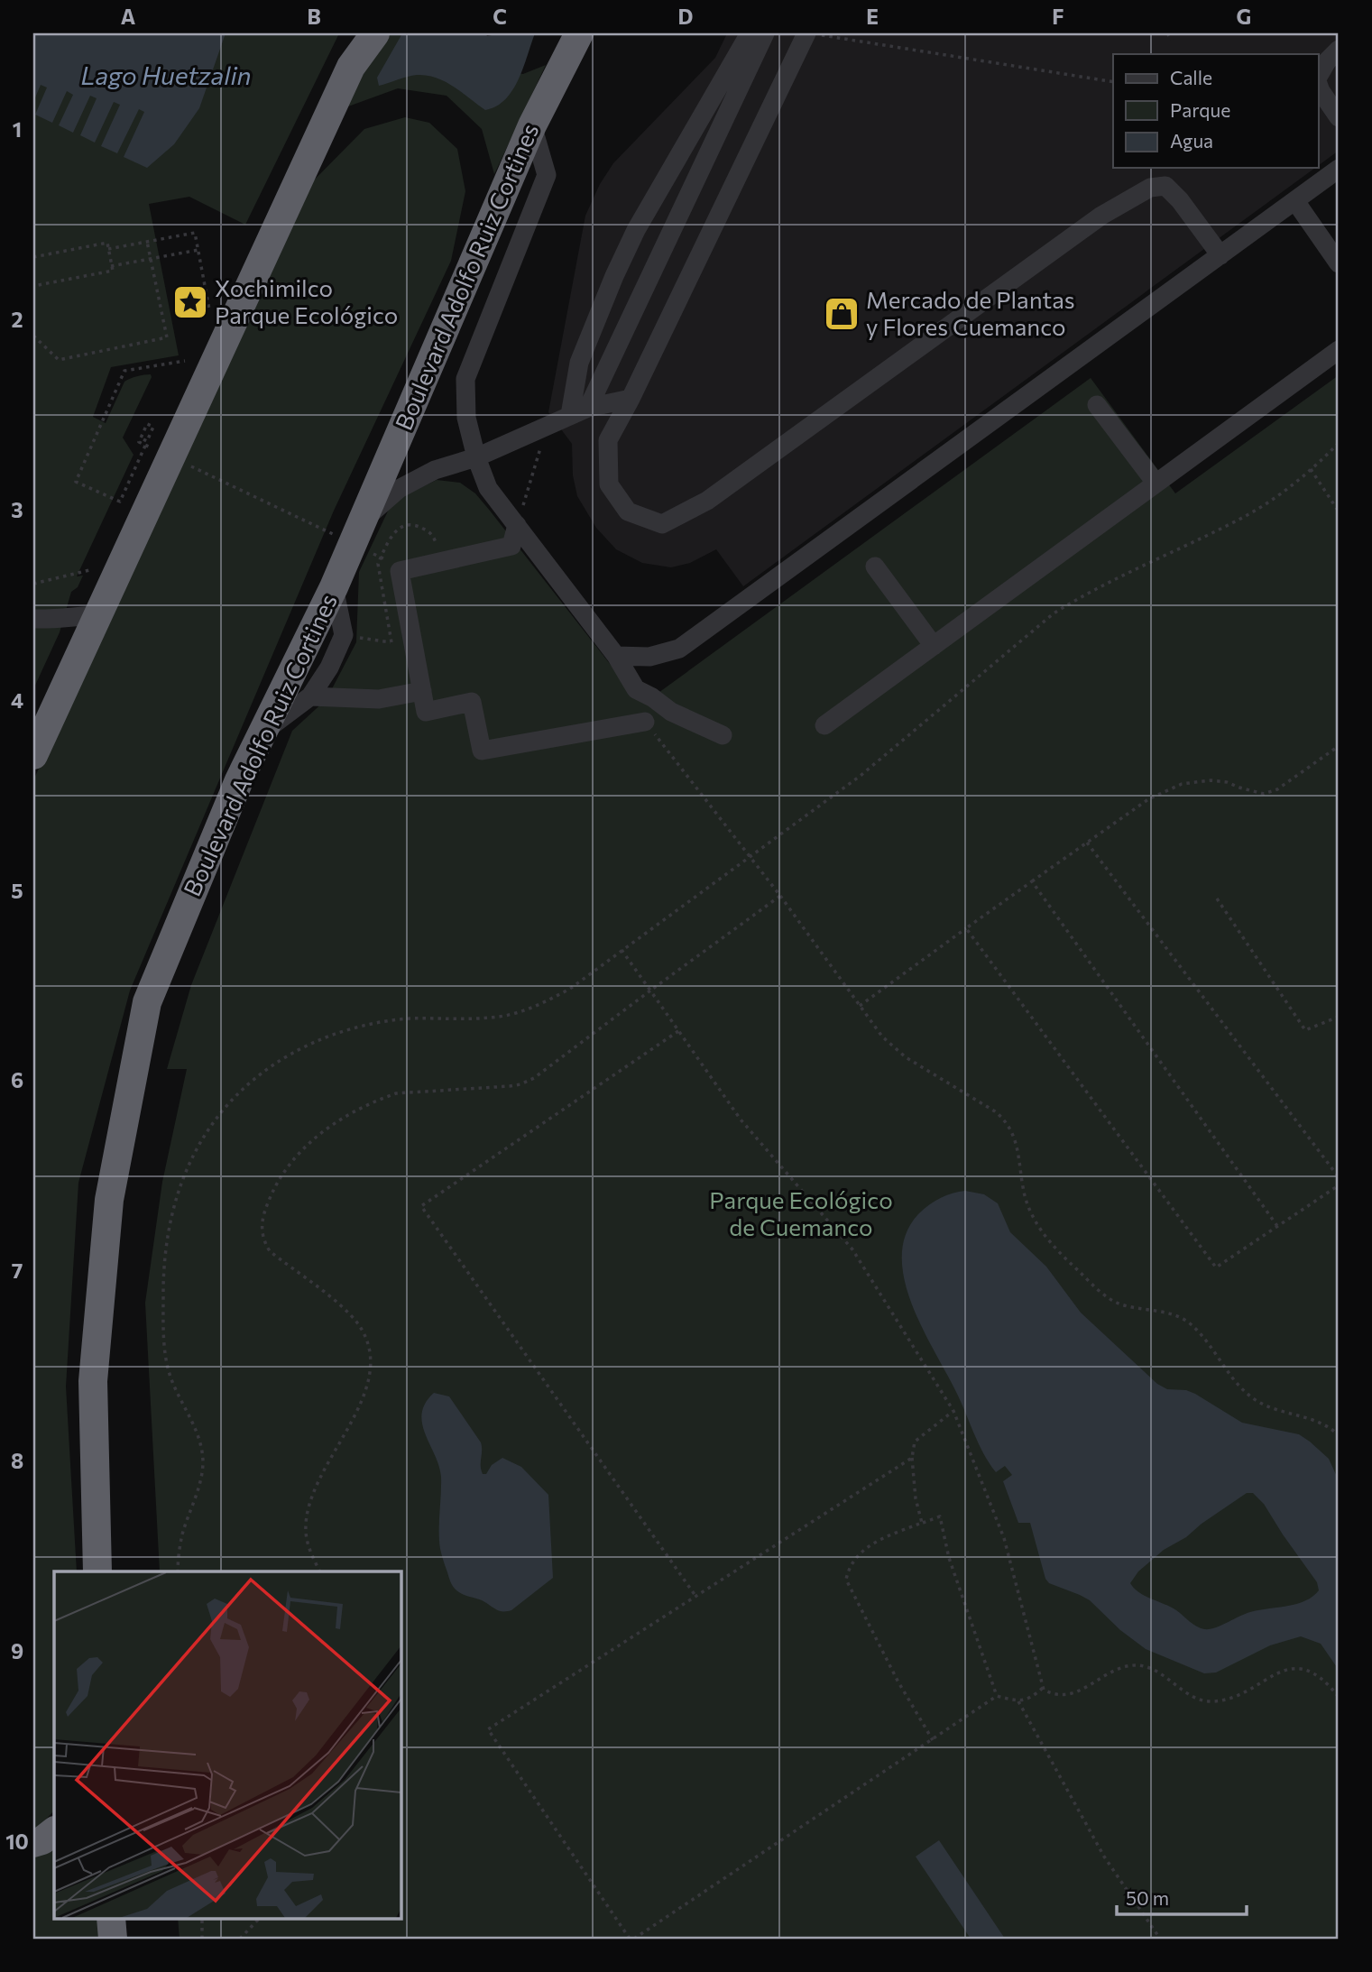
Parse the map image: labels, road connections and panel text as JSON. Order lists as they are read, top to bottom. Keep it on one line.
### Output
{"streets":{"highway":["Boulevard Adolfo Ruiz Cortines"]},"water":["Lago Huetzalin"],"parks":["Parque Ecológico de Cuemanco"],"places":{"place":["Xochimilco Parque Ecológico"],"shop":["Mercado de Plantas y Flores Cuemanco"]},"legend":["Calle","Parque","Agua"],"scale_bar":"50 m","grid":{"columns":["A","B","C","D","E","F","G"],"rows":["1","2","3","4","5","6","7","8","9","10"]}}
